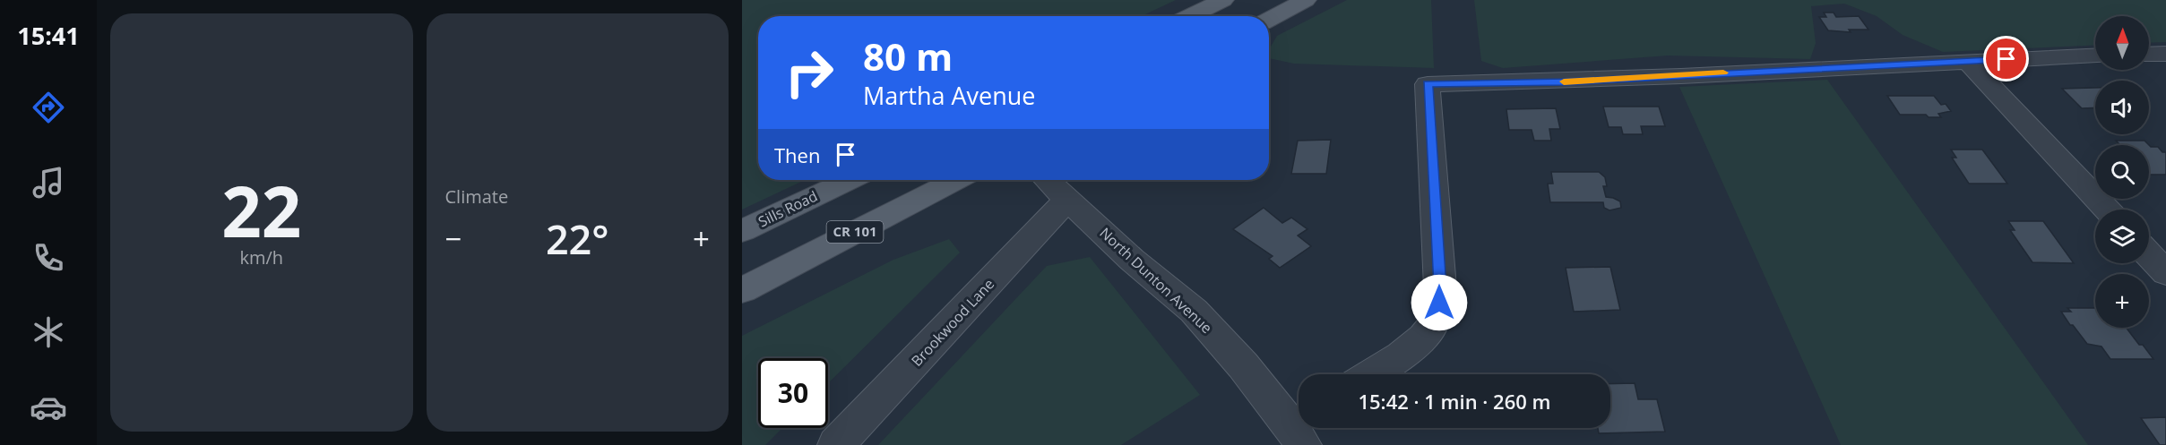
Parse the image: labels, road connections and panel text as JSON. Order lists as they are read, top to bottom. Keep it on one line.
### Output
{"streets":{"main road":["Sills Road","CR 101"],"street":["North Dunton Avenue","Brookwood Lane"]},"crossings":[["North Dunton Avenue","Brookwood Lane"]],"north":"top","page":{"tabs":"15:41","tile":[["22","km/h"],"Climate"],"map_buttons":"+","turn":["80 m","Martha Avenue"],"then":"Then","heat":["−","22°","+"],"limit":"30","trip":"15:42 · 1 min · 260 m"}}
